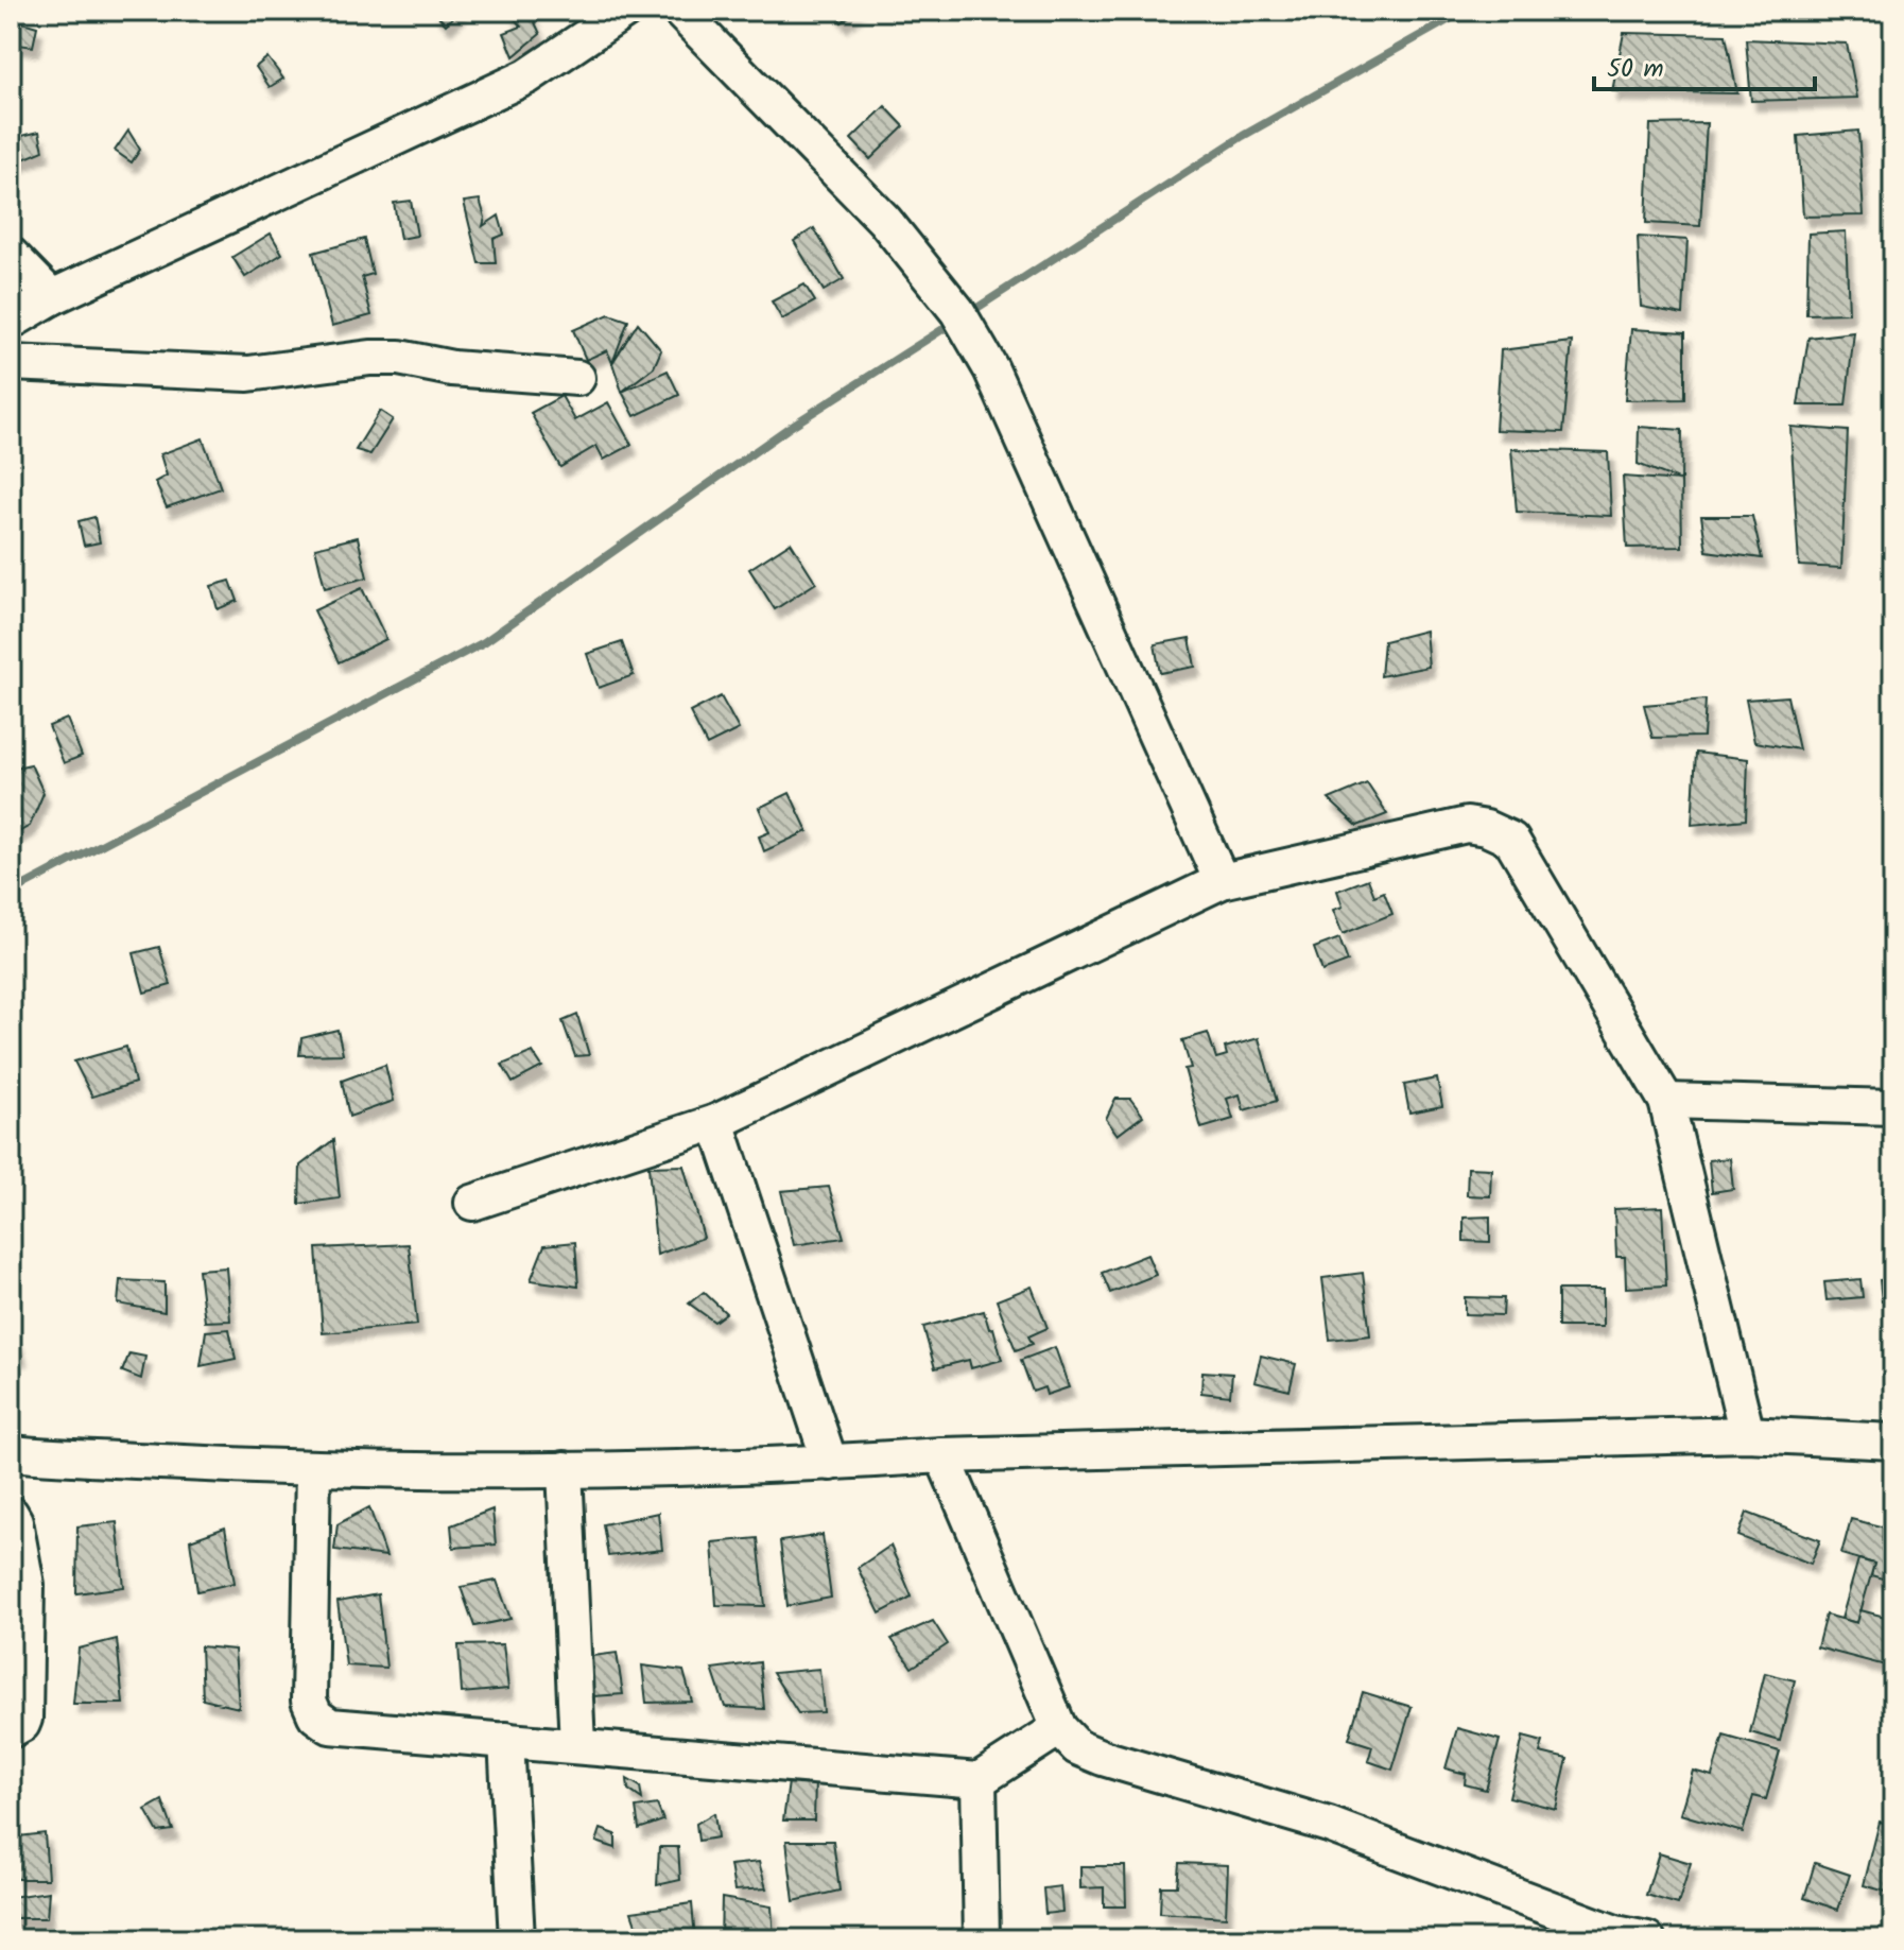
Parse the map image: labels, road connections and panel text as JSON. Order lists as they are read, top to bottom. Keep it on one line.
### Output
{"scale_bar":"50 m"}
